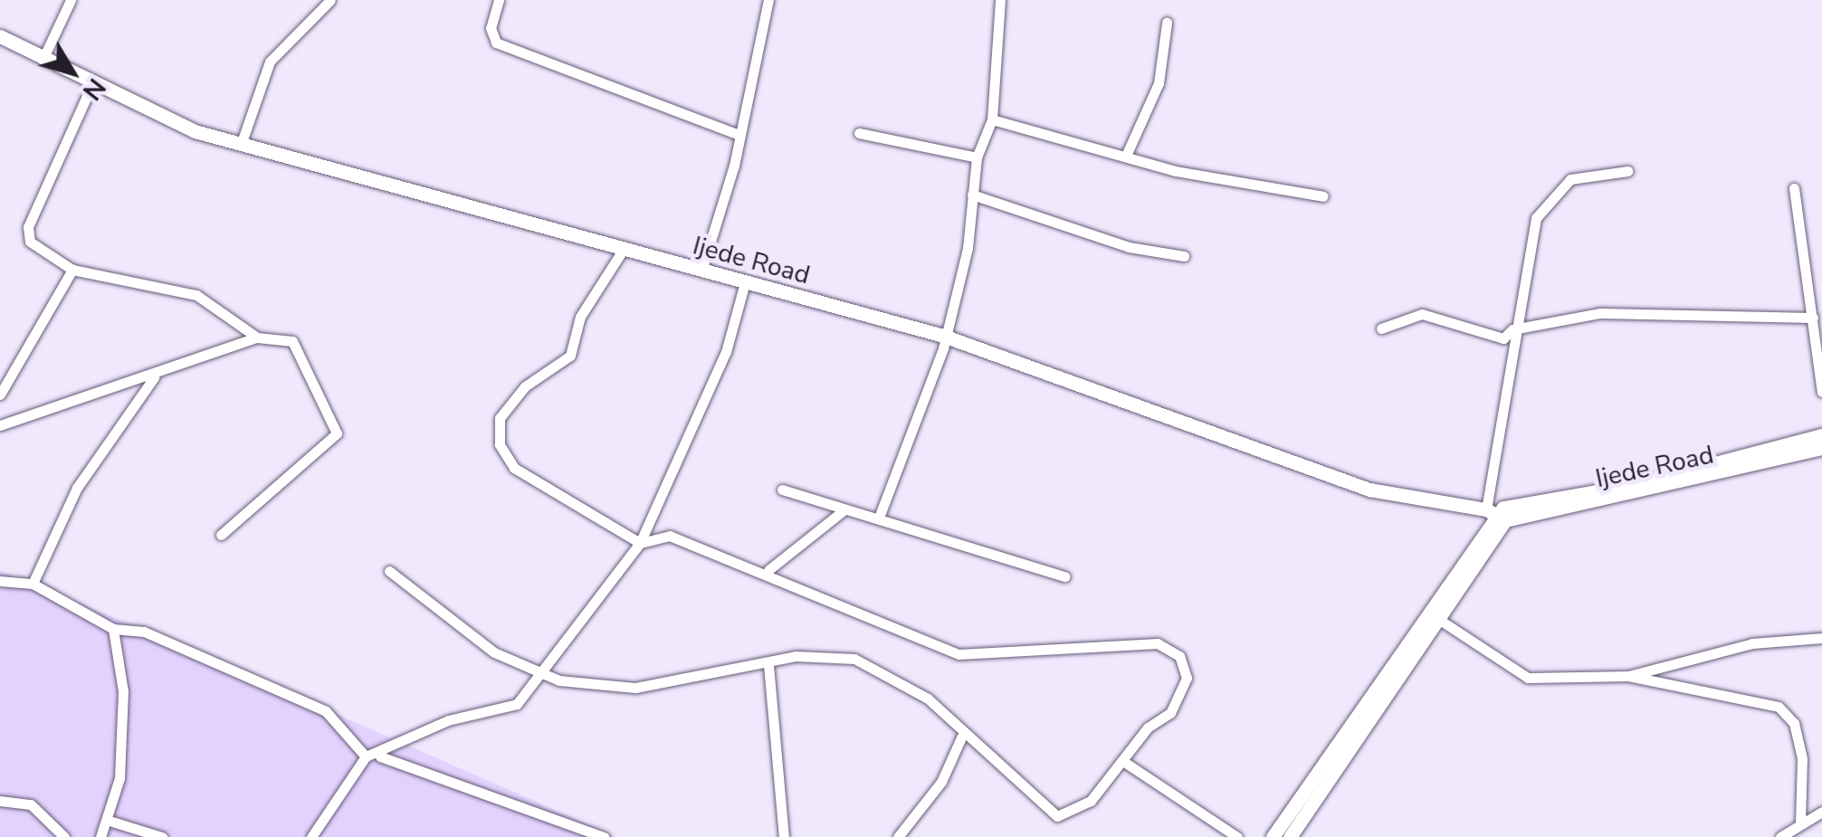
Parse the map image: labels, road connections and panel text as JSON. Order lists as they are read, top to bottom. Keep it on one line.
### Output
{"streets":{"main road":["Ijede Road"]},"north":"bottom right"}
